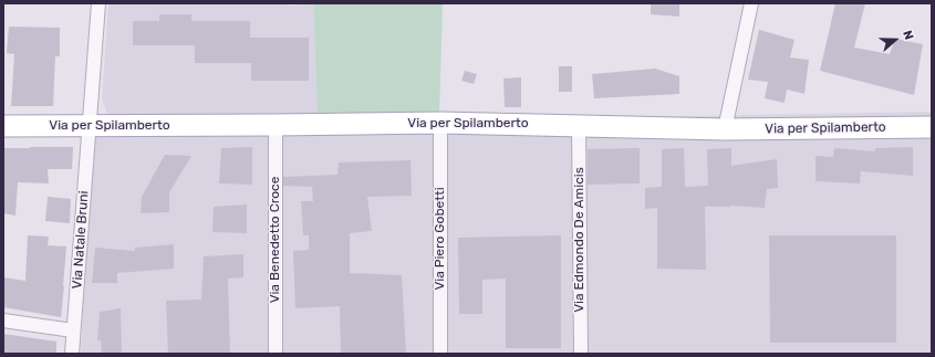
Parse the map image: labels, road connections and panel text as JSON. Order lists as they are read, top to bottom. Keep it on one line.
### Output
{"streets":{"main road":["Via per Spilamberto"],"street":["Via Piero Gobetti","Via Natale Bruni","Via Benedetto Croce","Via Edmondo De Amicis"]},"crossings":[["Via per Spilamberto","Via Piero Gobetti"],["Via per Spilamberto","Via Natale Bruni"],["Via per Spilamberto","Via Benedetto Croce"],["Via per Spilamberto","Via Edmondo De Amicis"]],"north":"right"}
